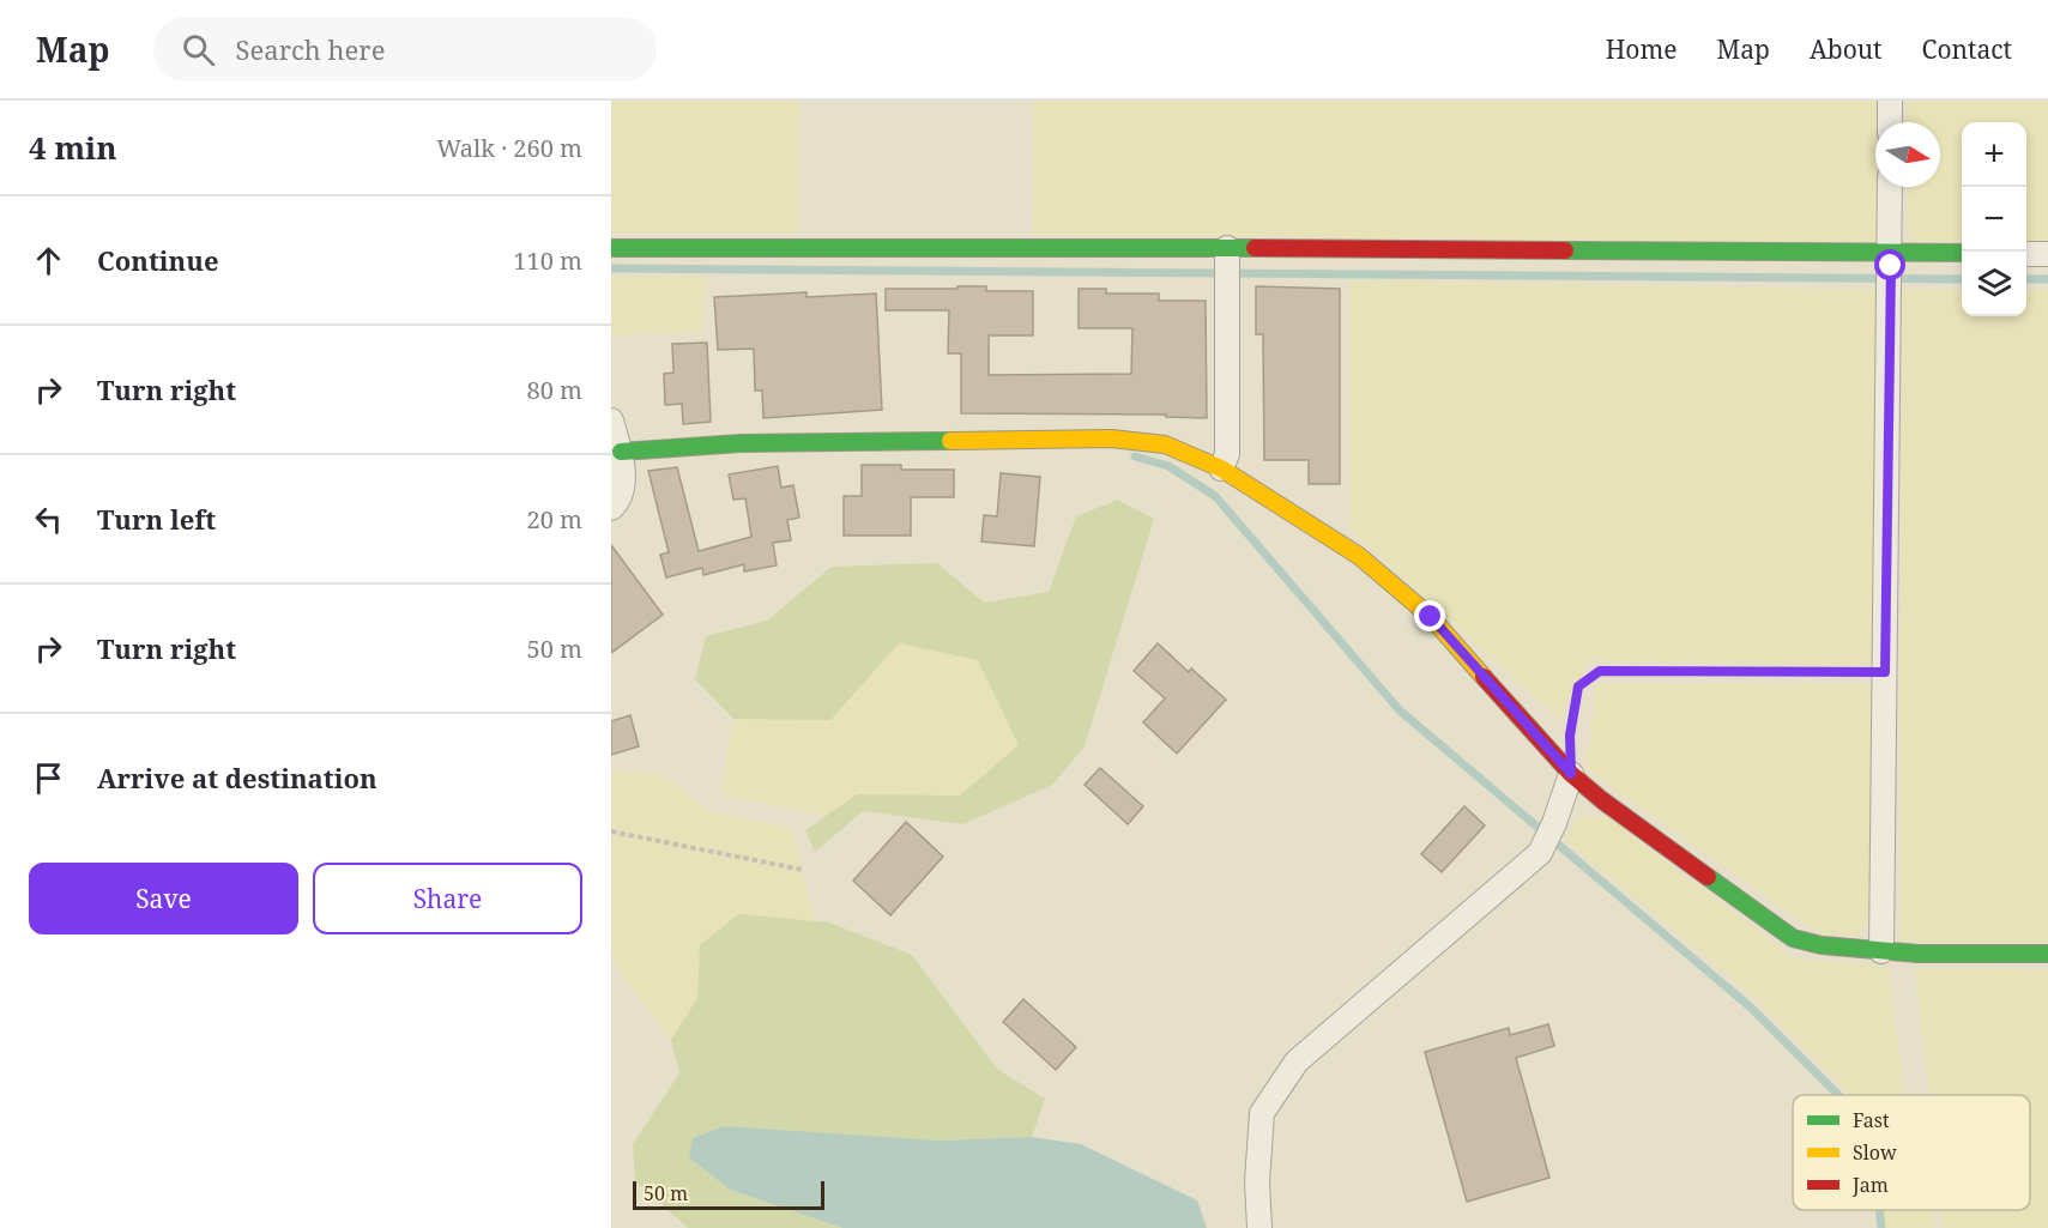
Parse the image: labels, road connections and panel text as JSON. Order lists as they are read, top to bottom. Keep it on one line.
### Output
{"legend":["Fast","Slow","Jam"],"scale_bar":"50 m","north":"right","page":{"header":"Map","search":"Search here","nav":["Home","Map","About","Contact"],"heading":["4 min","Walk · 260 m"],"map_buttons":["+","−"],"list":[["Continue","110 m"],["Turn right","80 m"],["Turn left","20 m"],["Turn right","50 m"],"Arrive at destination"],"buttons":["Save","Share"],"scale":"50 m"}}
